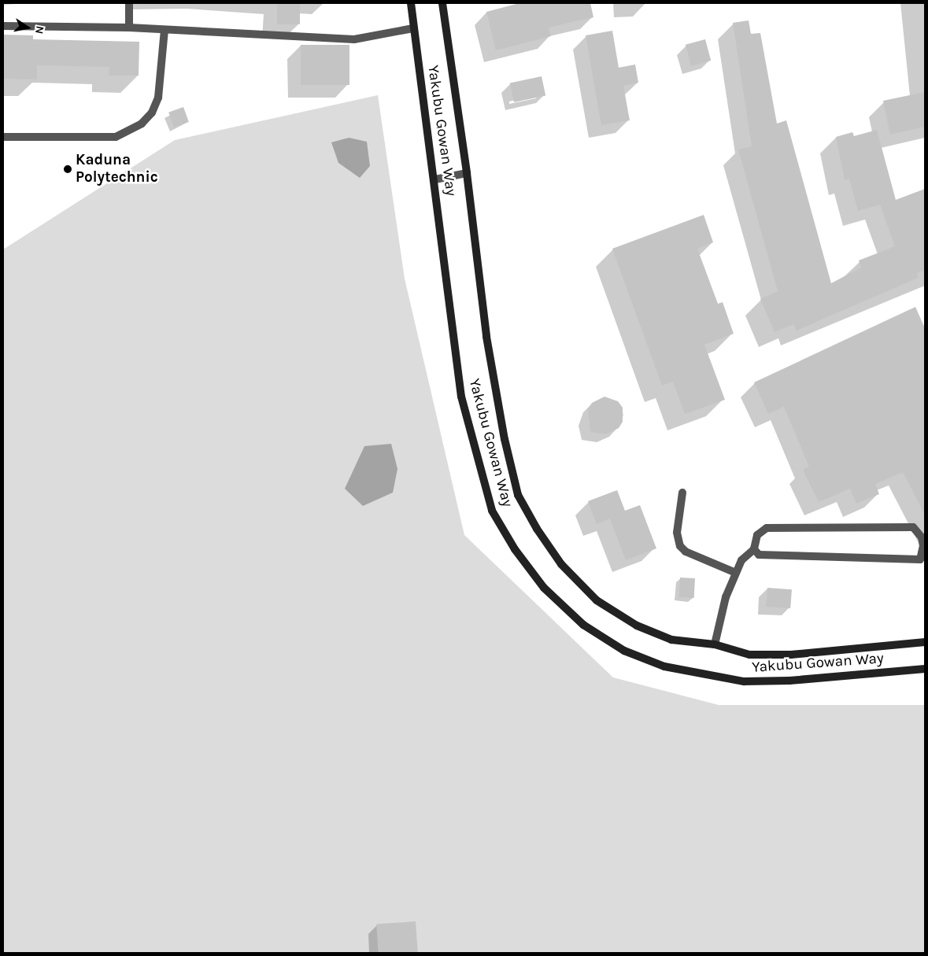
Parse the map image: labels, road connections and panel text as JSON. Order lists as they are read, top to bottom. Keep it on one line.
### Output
{"streets":{"street":["Yakubu Gowan Way"]},"places":["Kaduna Polytechnic"],"north":"right"}
